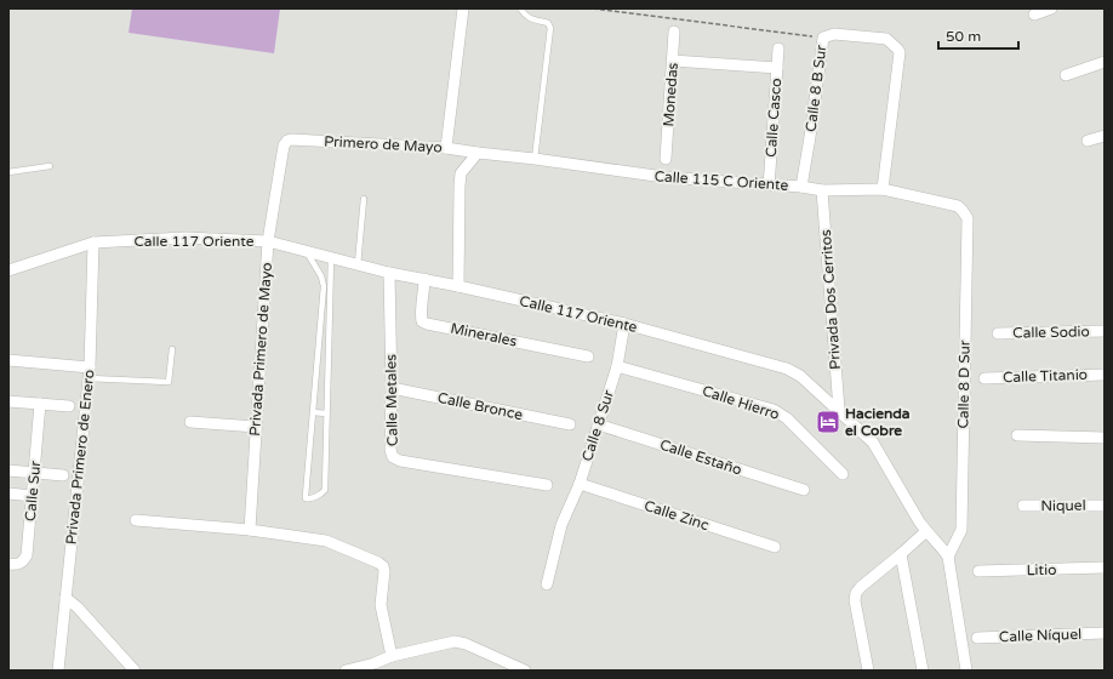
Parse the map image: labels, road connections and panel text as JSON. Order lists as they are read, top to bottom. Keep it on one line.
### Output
{"streets":{"street":["Calle 8 B Sur","Monedas","Calle Casco","Primero de Mayo","Calle 115 C Oriente","Calle 117 Oriente","Privada Dos Cerritos","Calle Sodio","Minerales","Privada Primero de Mayo","Calle Titanio","Calle 8 D Sur","Calle Metales","Calle Hierro","Calle Bronce","Calle 8 Sur","Privada Primero de Enero","Calle Estaño","Calle Sur","Niquel","Calle Zinc","Litio","Calle Níquel"]},"crossings":[["Calle 8 B Sur","Calle 115 C Oriente"],["Calle Casco","Calle 115 C Oriente"],["Primero de Mayo","Calle 115 C Oriente"],["Primero de Mayo","Privada Primero de Mayo"],["Calle 115 C Oriente","Privada Dos Cerritos"],["Calle 115 C Oriente","Calle 8 D Sur"],["Calle 117 Oriente","Privada Dos Cerritos"],["Calle 117 Oriente","Minerales"],["Calle 117 Oriente","Privada Primero de Mayo"],["Calle 117 Oriente","Calle 8 D Sur"],["Calle 117 Oriente","Calle Metales"],["Calle 117 Oriente","Calle 8 Sur"],["Calle 117 Oriente","Privada Primero de Enero"],["Calle Metales","Calle Bronce"],["Calle Hierro","Calle 8 Sur"],["Calle 8 Sur","Calle Estaño"],["Calle 8 Sur","Calle Zinc"]],"places":{"hotel":["Hacienda el Cobre"]},"scale_bar":"50 m"}
